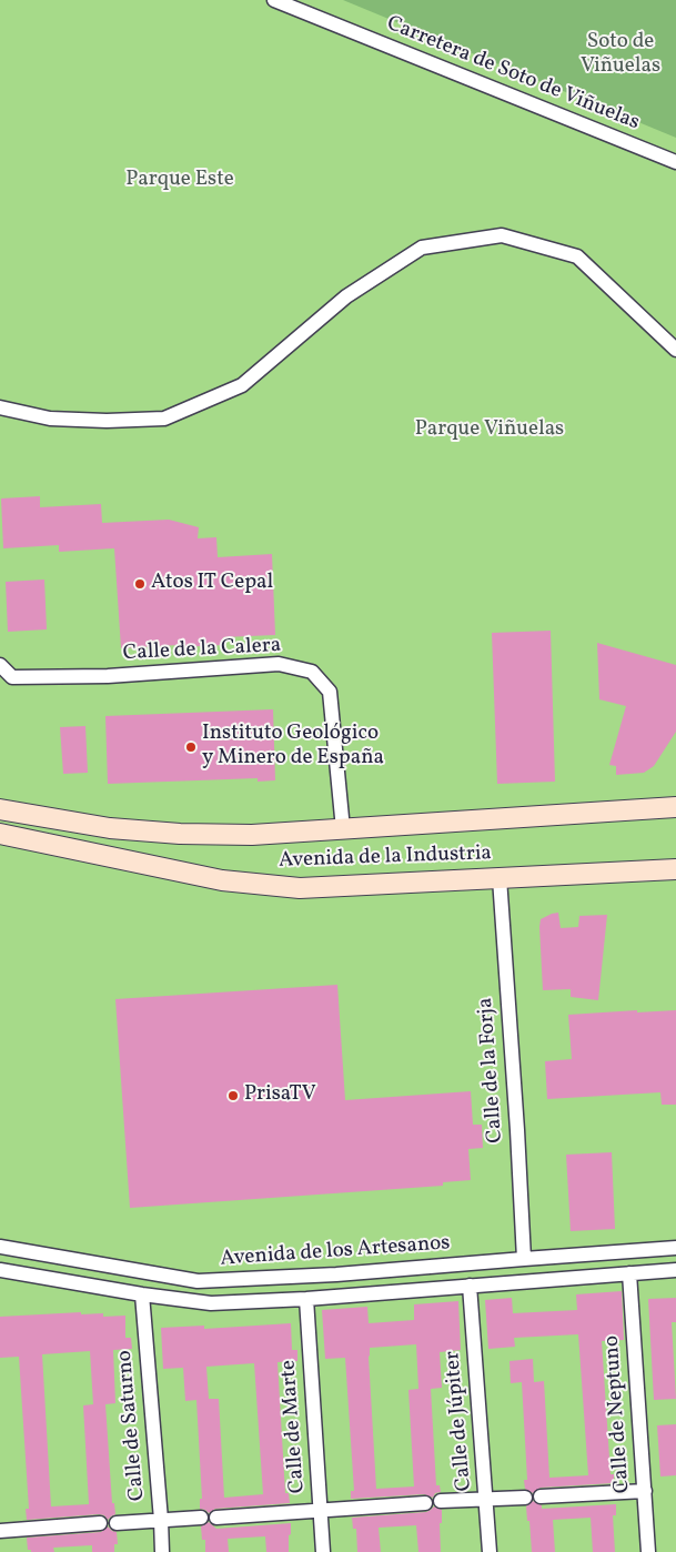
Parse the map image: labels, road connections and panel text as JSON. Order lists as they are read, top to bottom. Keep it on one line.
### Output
{"streets":{"street":["Carretera de Soto de Viñuelas","Calle de la Calera","Avenida de la Industria","Calle de la Forja","Avenida de los Artesanos","Calle de Neptuno","Calle de Júpiter","Calle de Saturno","Calle de Marte"]},"crossings":[["Calle de la Calera","Avenida de la Industria"],["Avenida de la Industria","Calle de la Forja"],["Calle de la Forja","Avenida de los Artesanos"],["Avenida de los Artesanos","Calle de Neptuno"],["Avenida de los Artesanos","Calle de Júpiter"],["Avenida de los Artesanos","Calle de Saturno"],["Avenida de los Artesanos","Calle de Marte"]],"parks":["Soto de Viñuelas","Parque Este","Parque Viñuelas"],"places":["Atos IT Cepal","Instituto Geológico y Minero de España","PrisaTV"]}
